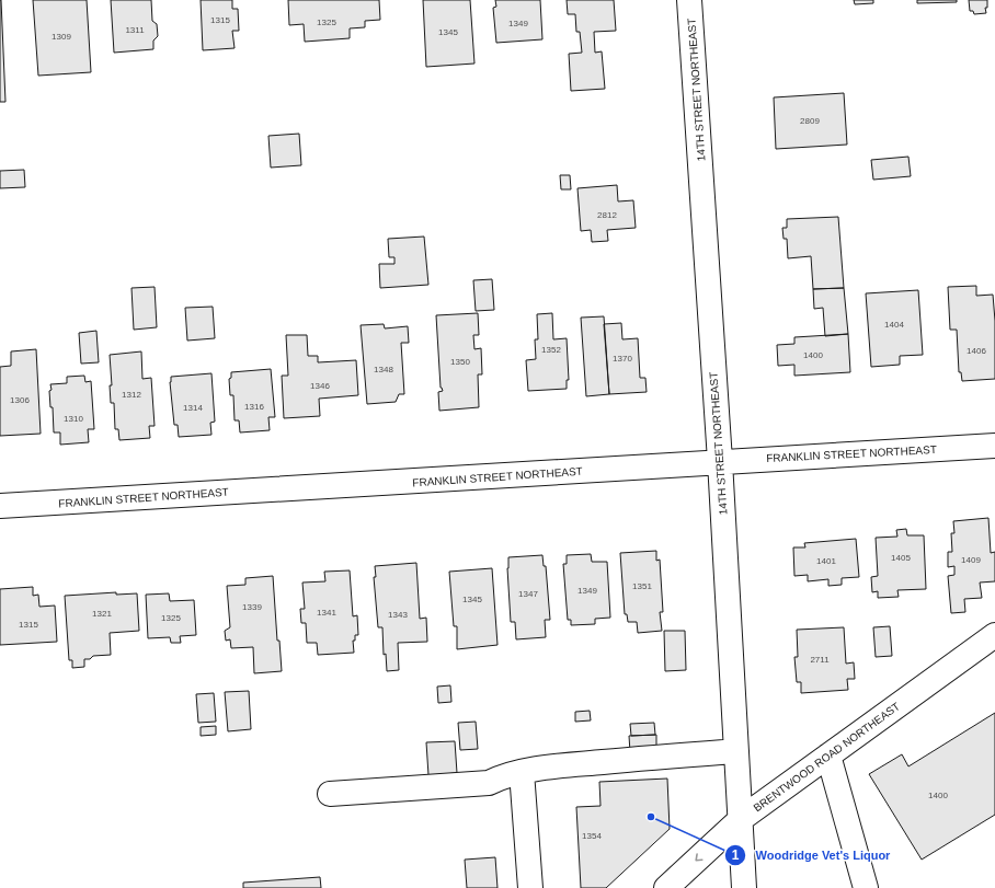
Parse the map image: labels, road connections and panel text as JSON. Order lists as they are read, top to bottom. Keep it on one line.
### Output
{"streets":{"street":["14TH STREET NORTHEAST","FRANKLIN STREET NORTHEAST","BRENTWOOD ROAD NORTHEAST"]},"crossings":[["14TH STREET NORTHEAST","FRANKLIN STREET NORTHEAST"],["14TH STREET NORTHEAST","BRENTWOOD ROAD NORTHEAST"]],"places":["Woodridge Vet's Liquor"],"house_numbers":["1315","1325","1349","1311","1345","1309","2809","2812","1404","1352","1406","1400","1370","1350","1348","1346","1312","1306","1316","1314","1310","1405","1409","1401","1351","1349","1347","1345","1339","1341","1321","1343","1325","1315","2711","1400","1354"]}
